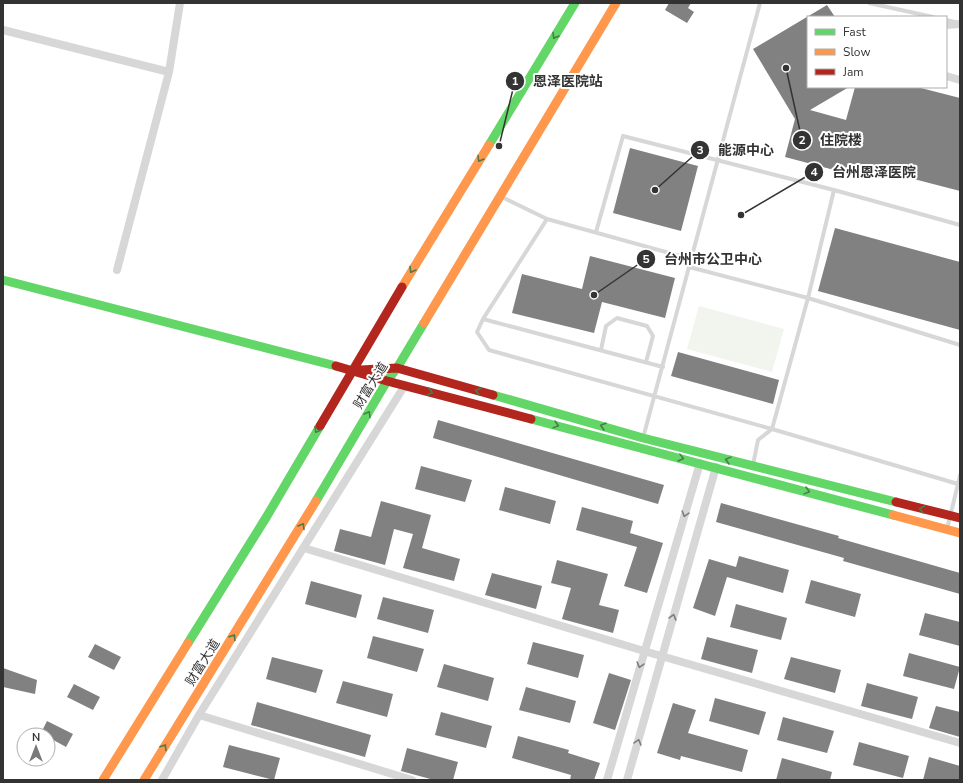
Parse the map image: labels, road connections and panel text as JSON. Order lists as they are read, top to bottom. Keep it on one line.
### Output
{"streets":{"main road":["财富大道"]},"places":["住院楼","恩泽医院站","能源中心","台州恩泽医院","台州市公卫中心"],"legend":["Fast","Slow","Jam"],"north":"top"}
